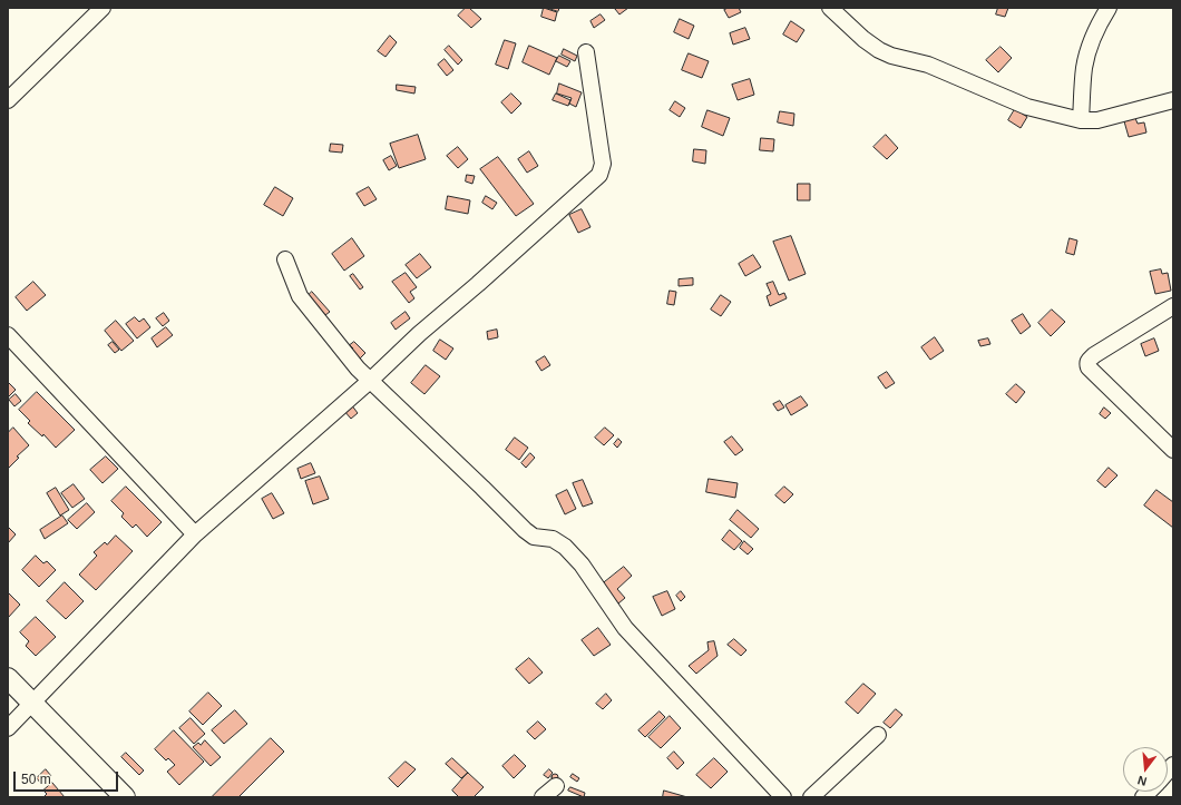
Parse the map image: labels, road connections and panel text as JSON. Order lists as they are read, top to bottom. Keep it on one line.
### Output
{"scale_bar":"50 m","north":"bottom"}
